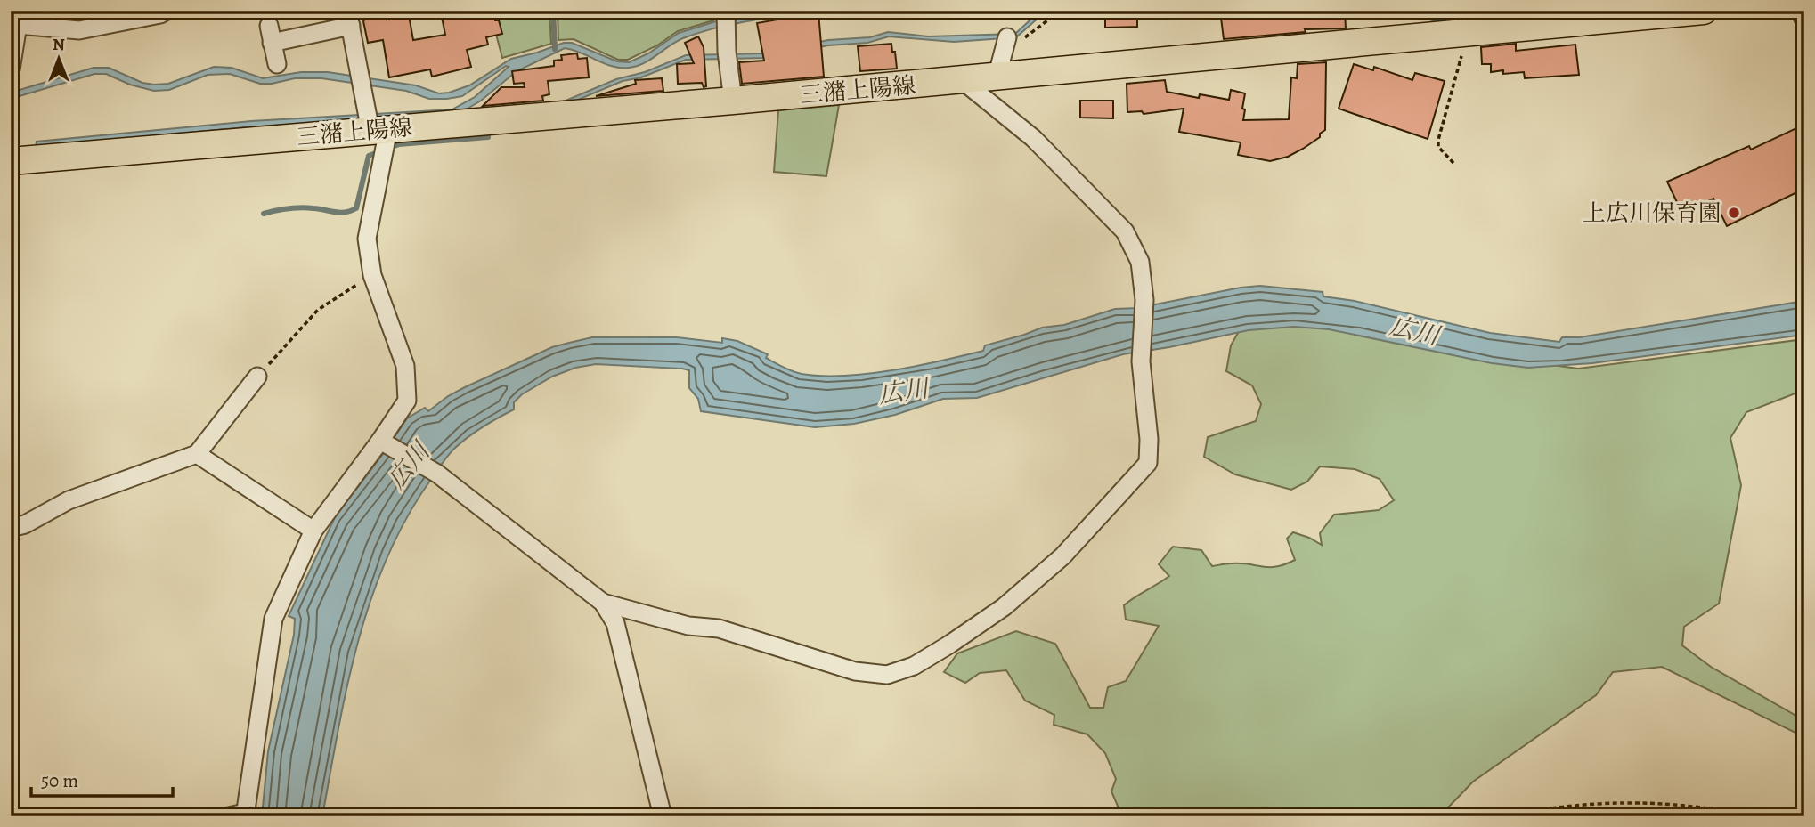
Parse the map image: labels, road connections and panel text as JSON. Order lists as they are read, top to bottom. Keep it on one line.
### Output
{"streets":{"main road":["三潴上陽線"]},"water":["広川"],"places":["上広川保育園"],"scale_bar":"50 m","north":"top"}
